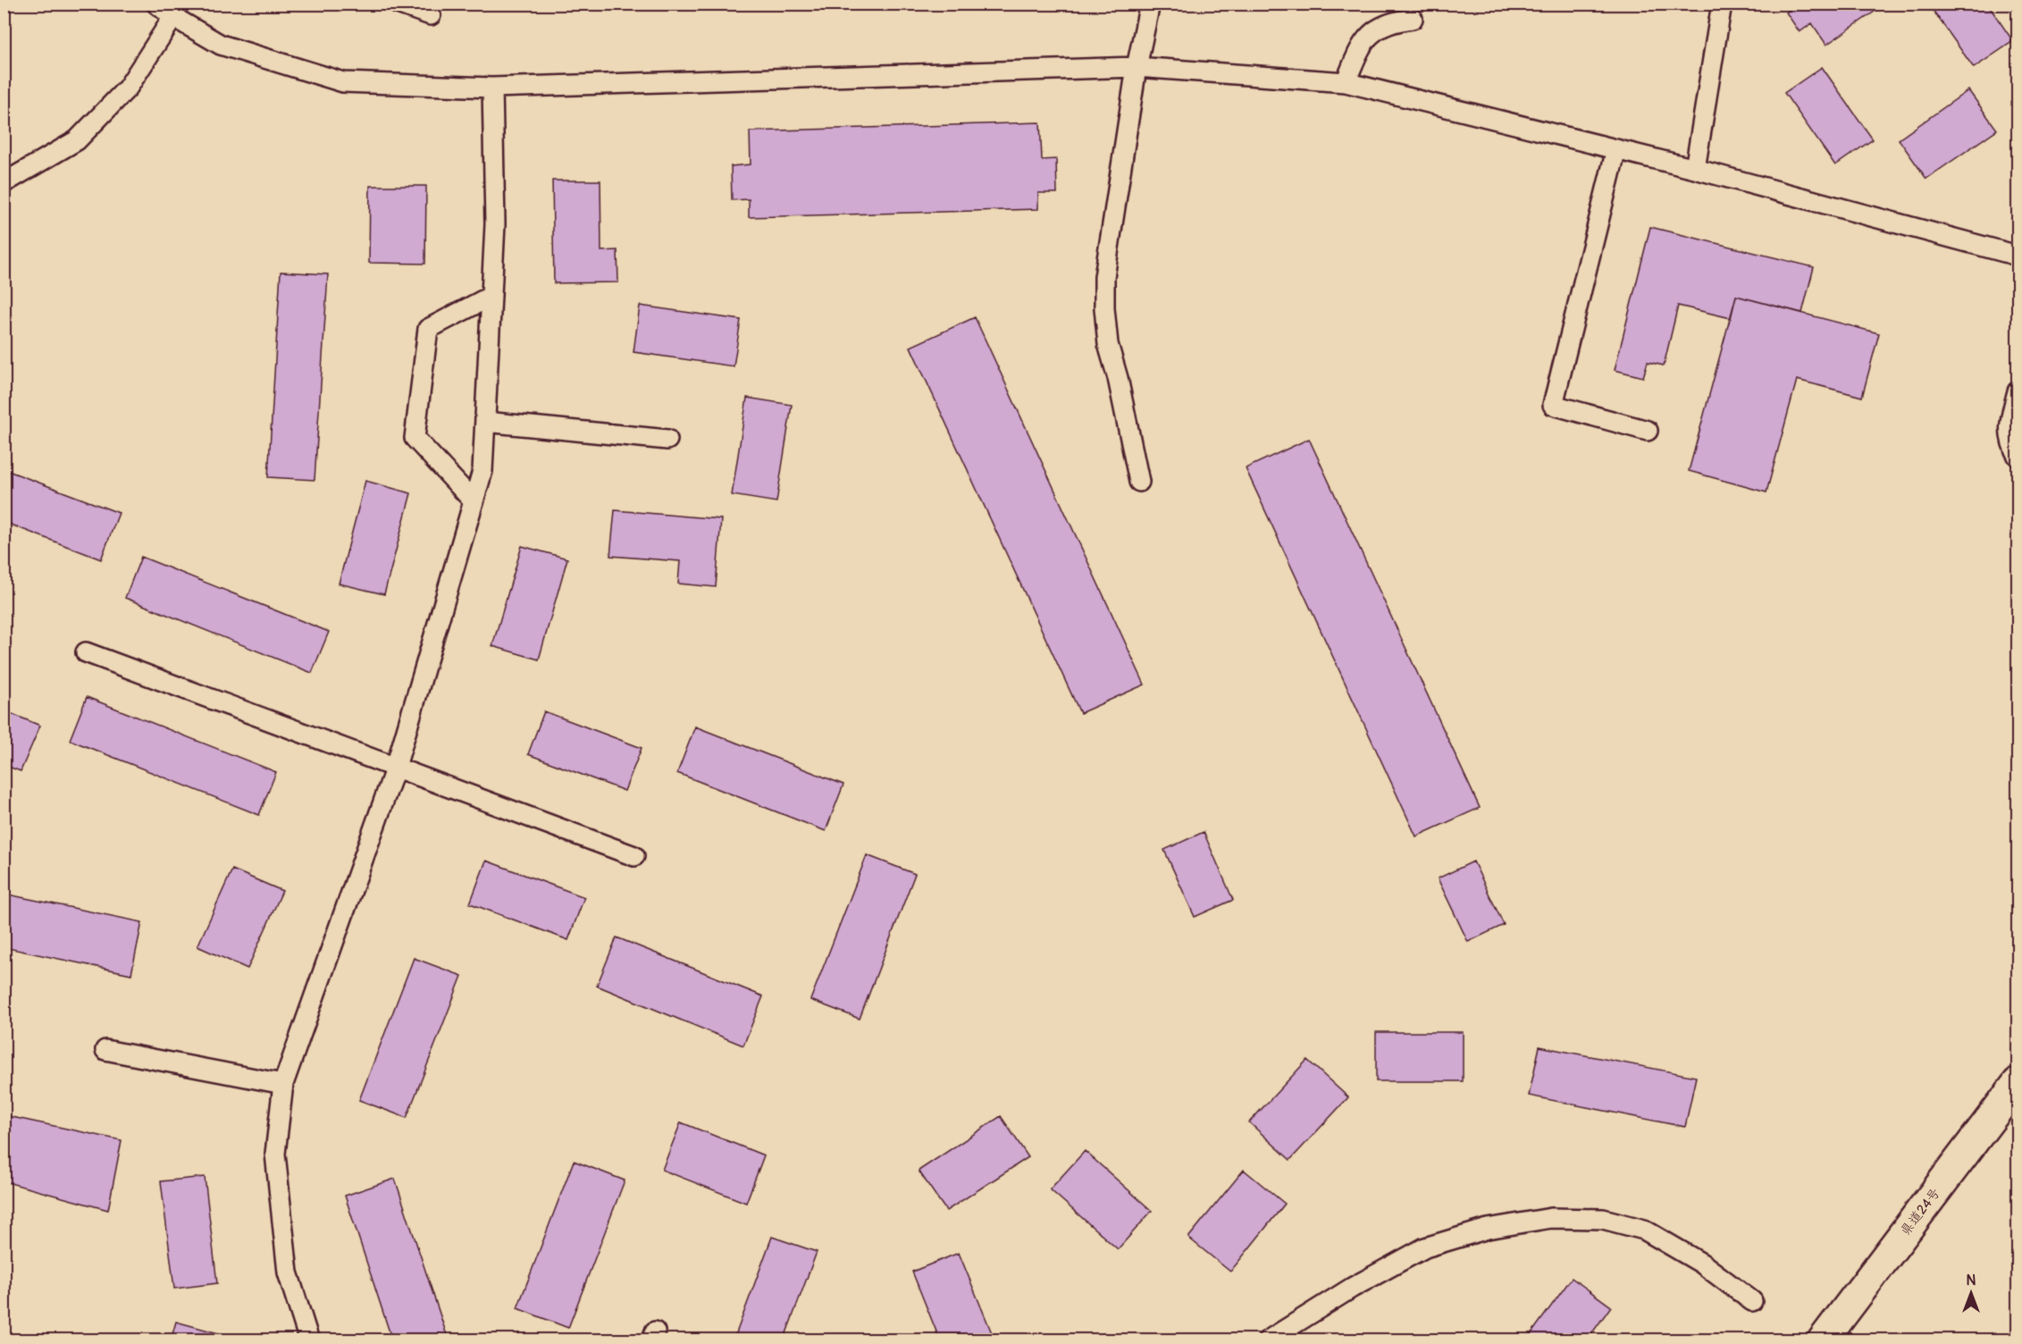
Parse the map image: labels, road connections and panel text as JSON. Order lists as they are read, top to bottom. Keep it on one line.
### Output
{"streets":{"main road":["県道24号"]},"north":"top"}
